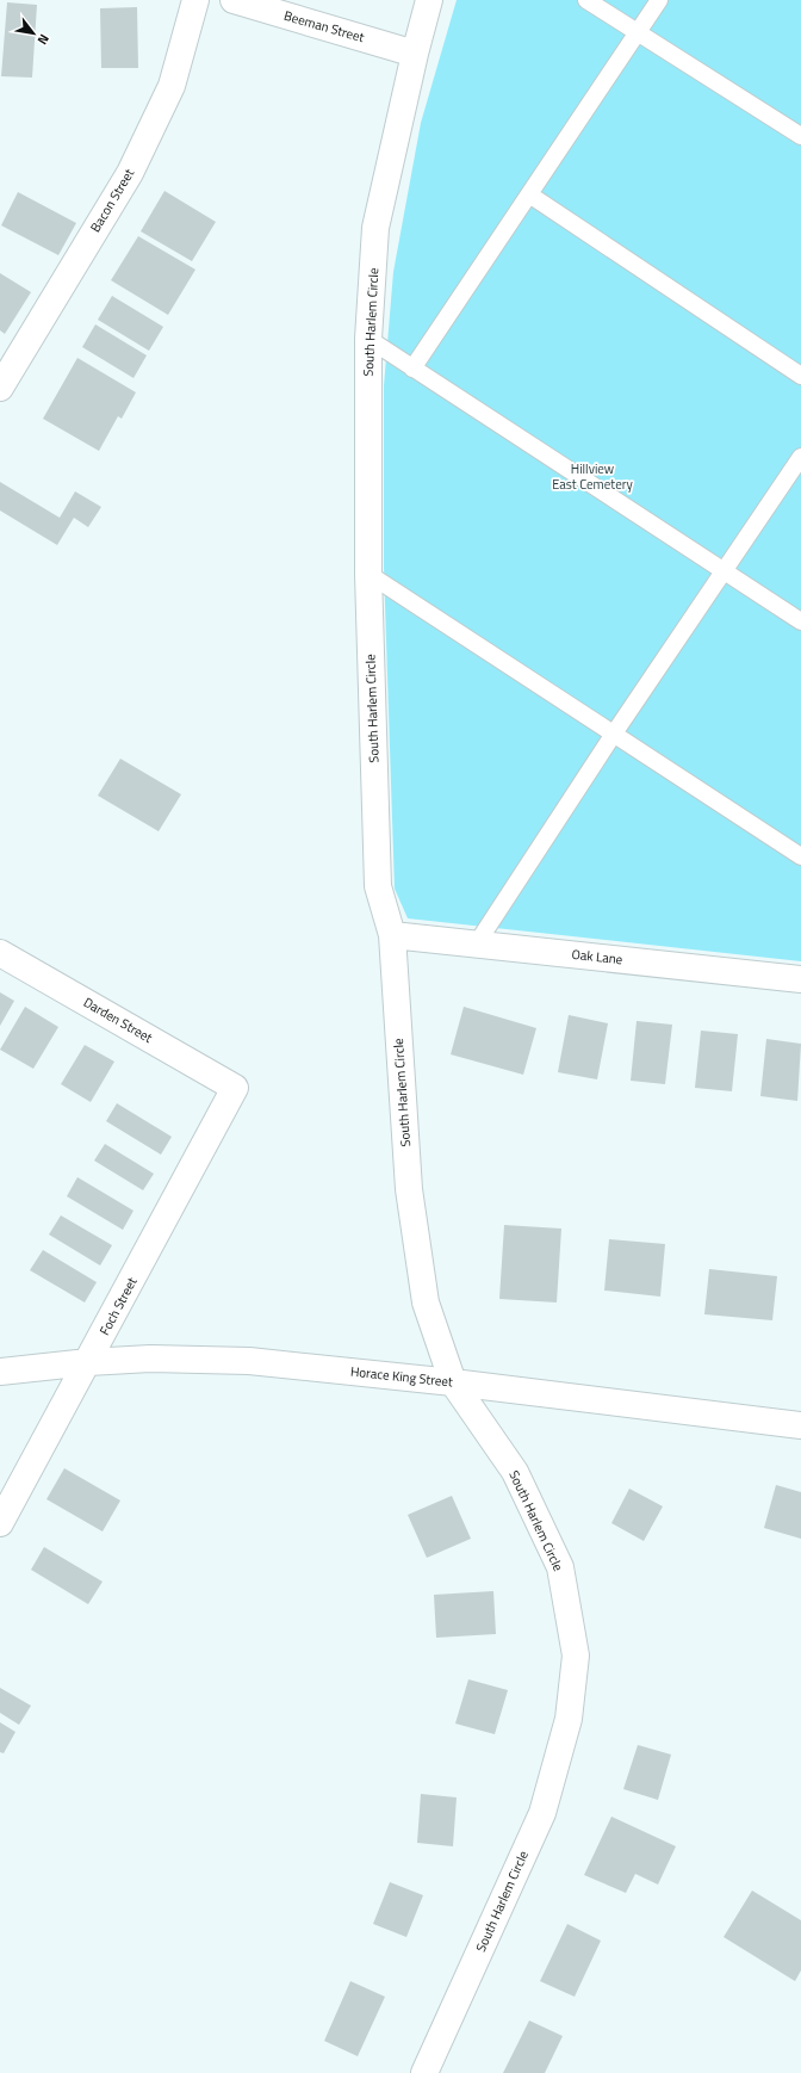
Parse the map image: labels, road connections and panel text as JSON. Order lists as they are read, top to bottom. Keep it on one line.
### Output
{"streets":{"street":["Beeman Street","Bacon Street","South Harlem Circle","Oak Lane","Darden Street","Foch Street","Horace King Street"]},"crossings":[["Beeman Street","South Harlem Circle"],["South Harlem Circle","Oak Lane"],["South Harlem Circle","Horace King Street"],["Darden Street","Foch Street"],["Foch Street","Horace King Street"]],"parks":["Hillview East Cemetery"],"north":"bottom right"}
